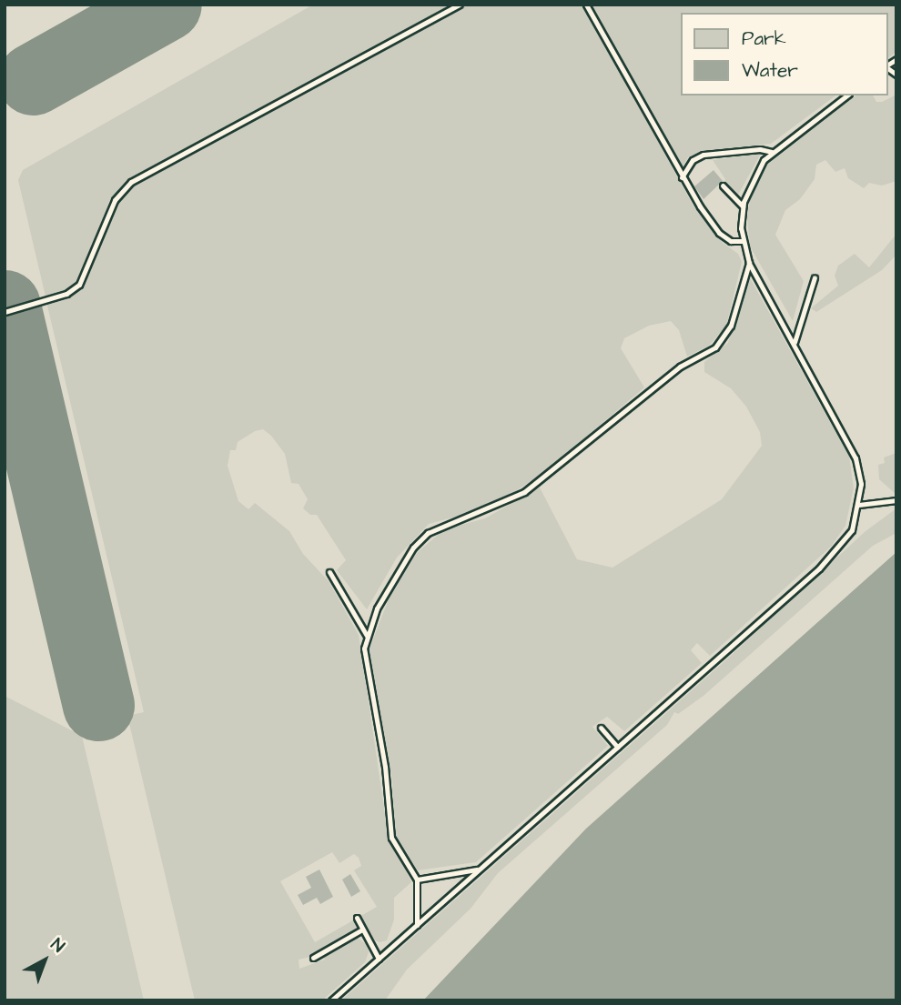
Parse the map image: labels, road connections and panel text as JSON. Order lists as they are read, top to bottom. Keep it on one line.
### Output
{"legend":["Park","Water"],"north":"top right"}
